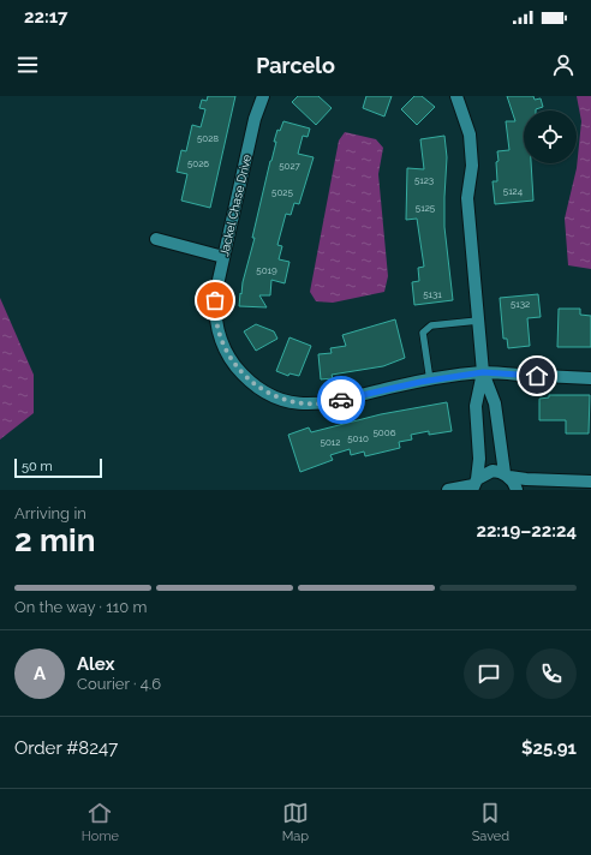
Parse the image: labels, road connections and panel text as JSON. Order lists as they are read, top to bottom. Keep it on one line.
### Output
{"streets":{"street":["Jackel Chase Drive"]},"house_numbers":["5028","5026","5027","5123","5124","5025","5125","5019","5131","5132","5006","5010","5012"],"scale_bar":"50 m","page":{"status":"22:17","header":"Parcelo","scale":"50 m","heading":["2 min","Arriving in","22:19–22:24"],"panel":["Alex","Courier · 4.6","Order #8247","$25.91"],"bar":"On the way · 110 m","round":"A","tabs":["Home","Map","Saved"]}}
